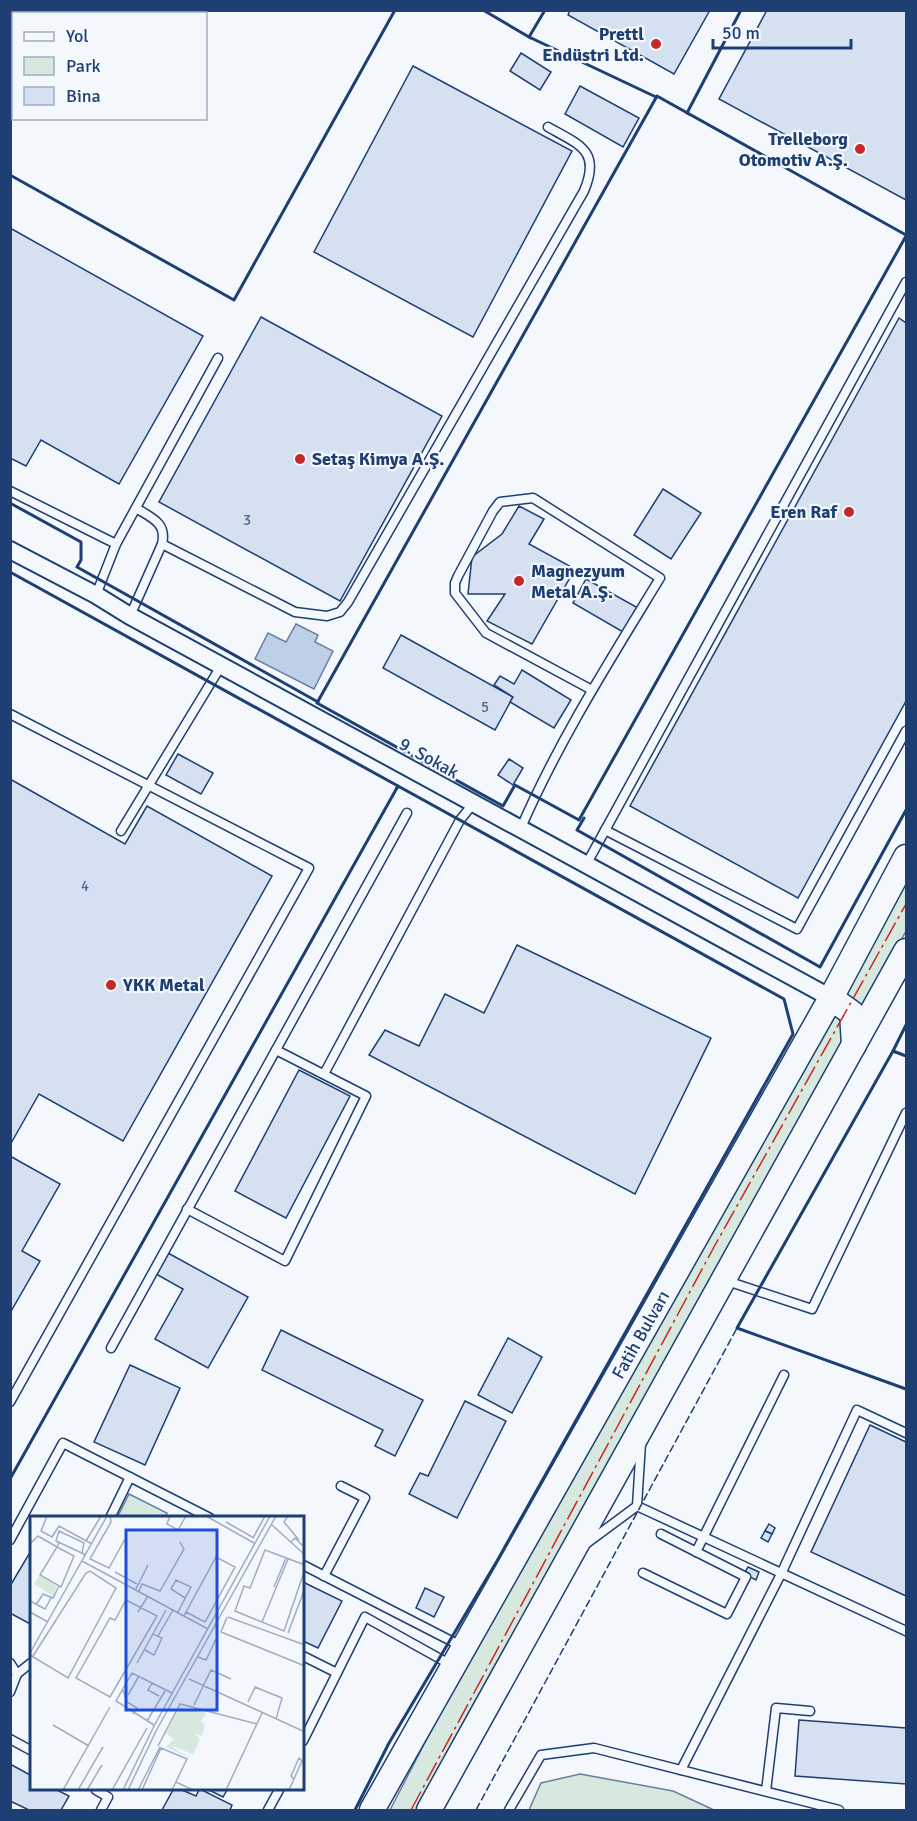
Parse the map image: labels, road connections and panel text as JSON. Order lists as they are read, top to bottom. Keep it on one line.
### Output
{"streets":{"main road":["Fatih Bulvarı"],"street":["9. Sokak"]},"crossings":[["9. Sokak","Fatih Bulvarı"]],"places":["Prettl Endüstri Ltd.","Trelleborg Otomotiv A.Ş.","Setaş Kimya A.Ş.","Eren Raf","Magnezyum Metal A.Ş.","YKK Metal"],"house_numbers":["3","5","4"],"legend":["Yol","Park","Bina"],"scale_bar":"50 m"}
